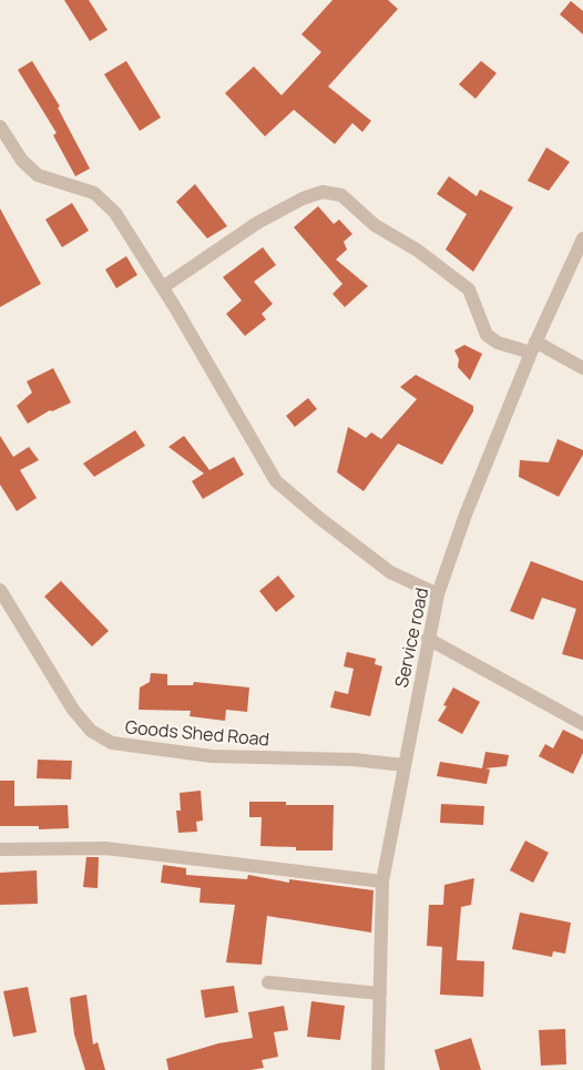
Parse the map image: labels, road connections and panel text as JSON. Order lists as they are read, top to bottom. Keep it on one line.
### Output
{"streets":{"street":["Service road","Goods Shed Road"]},"crossings":[["Service road","Goods Shed Road"]]}
